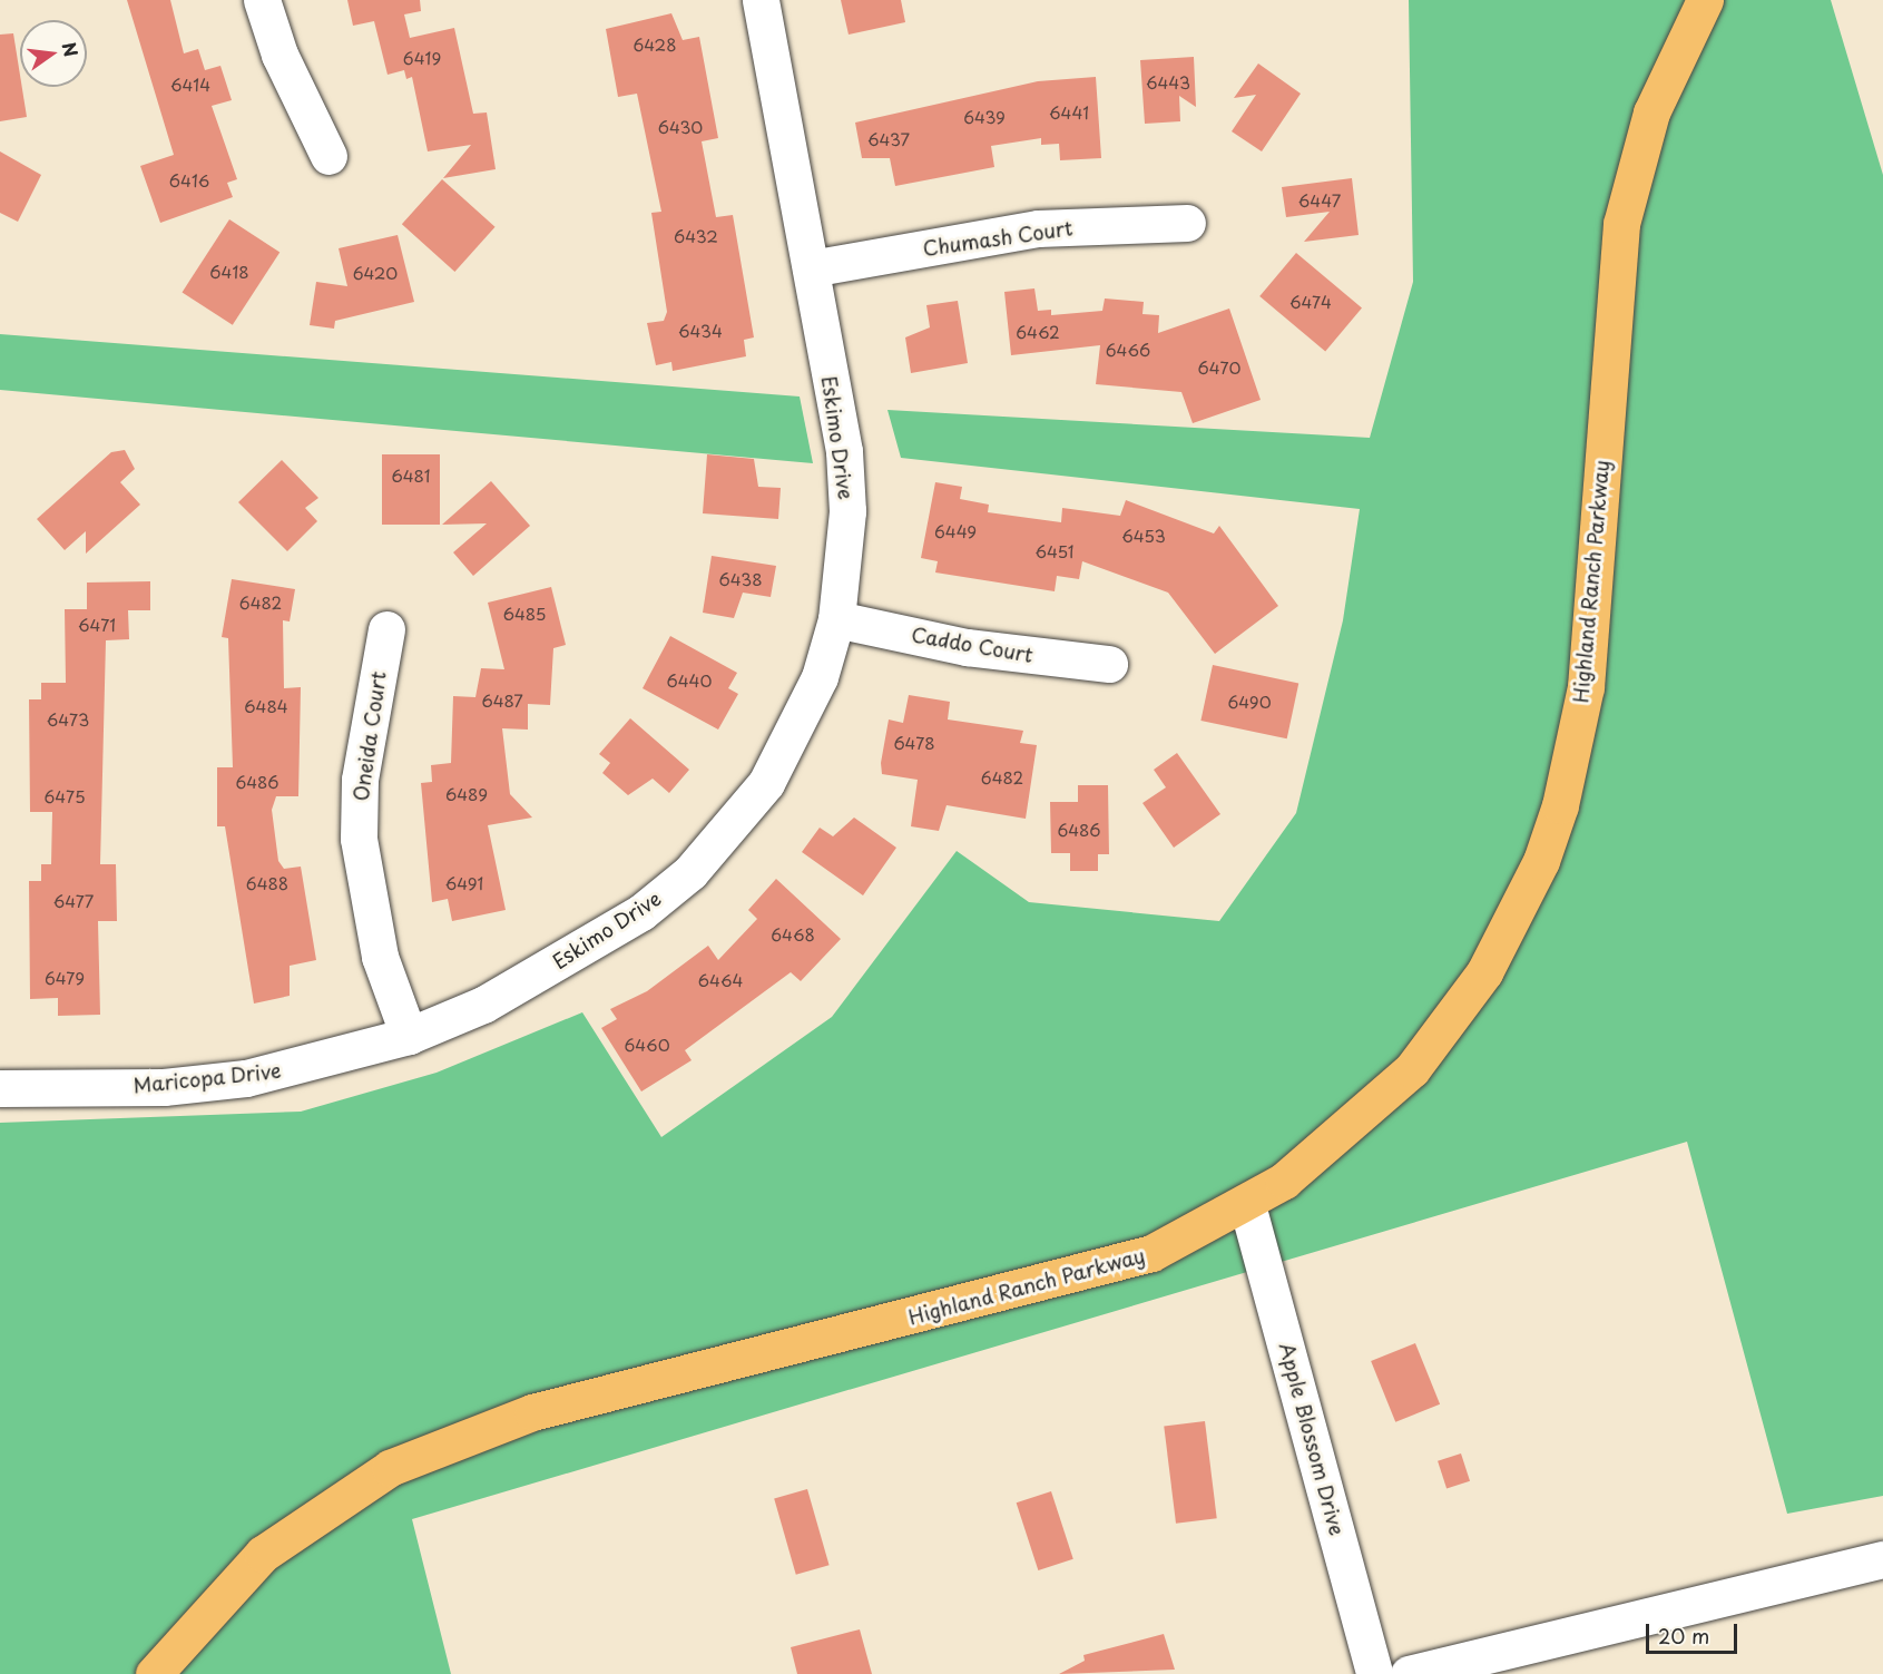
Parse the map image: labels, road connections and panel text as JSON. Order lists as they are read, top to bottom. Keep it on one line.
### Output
{"streets":{"main road":["Highland Ranch Parkway"],"street":["Chumash Court","Eskimo Drive","Caddo Court","Oneida Court","Maricopa Drive","Apple Blossom Drive"]},"crossings":[["Chumash Court","Eskimo Drive"],["Eskimo Drive","Caddo Court"],["Eskimo Drive","Oneida Court"],["Eskimo Drive","Maricopa Drive"],["Highland Ranch Parkway","Apple Blossom Drive"],["Oneida Court","Maricopa Drive"]],"house_numbers":["6428","6419","6443","6414","6441","6439","6430","6437","6416","6447","6432","6418","6420","6474","6434","6462","6466","6470","6481","6449","6453","6451","6438","6482","6485","6471","6440","6487","6490","6484","6473","6478","6482","6486","6489","6475","6486","6488","6491","6477","6468","6479","6464","6460"],"scale_bar":"20 m","north":"right"}
